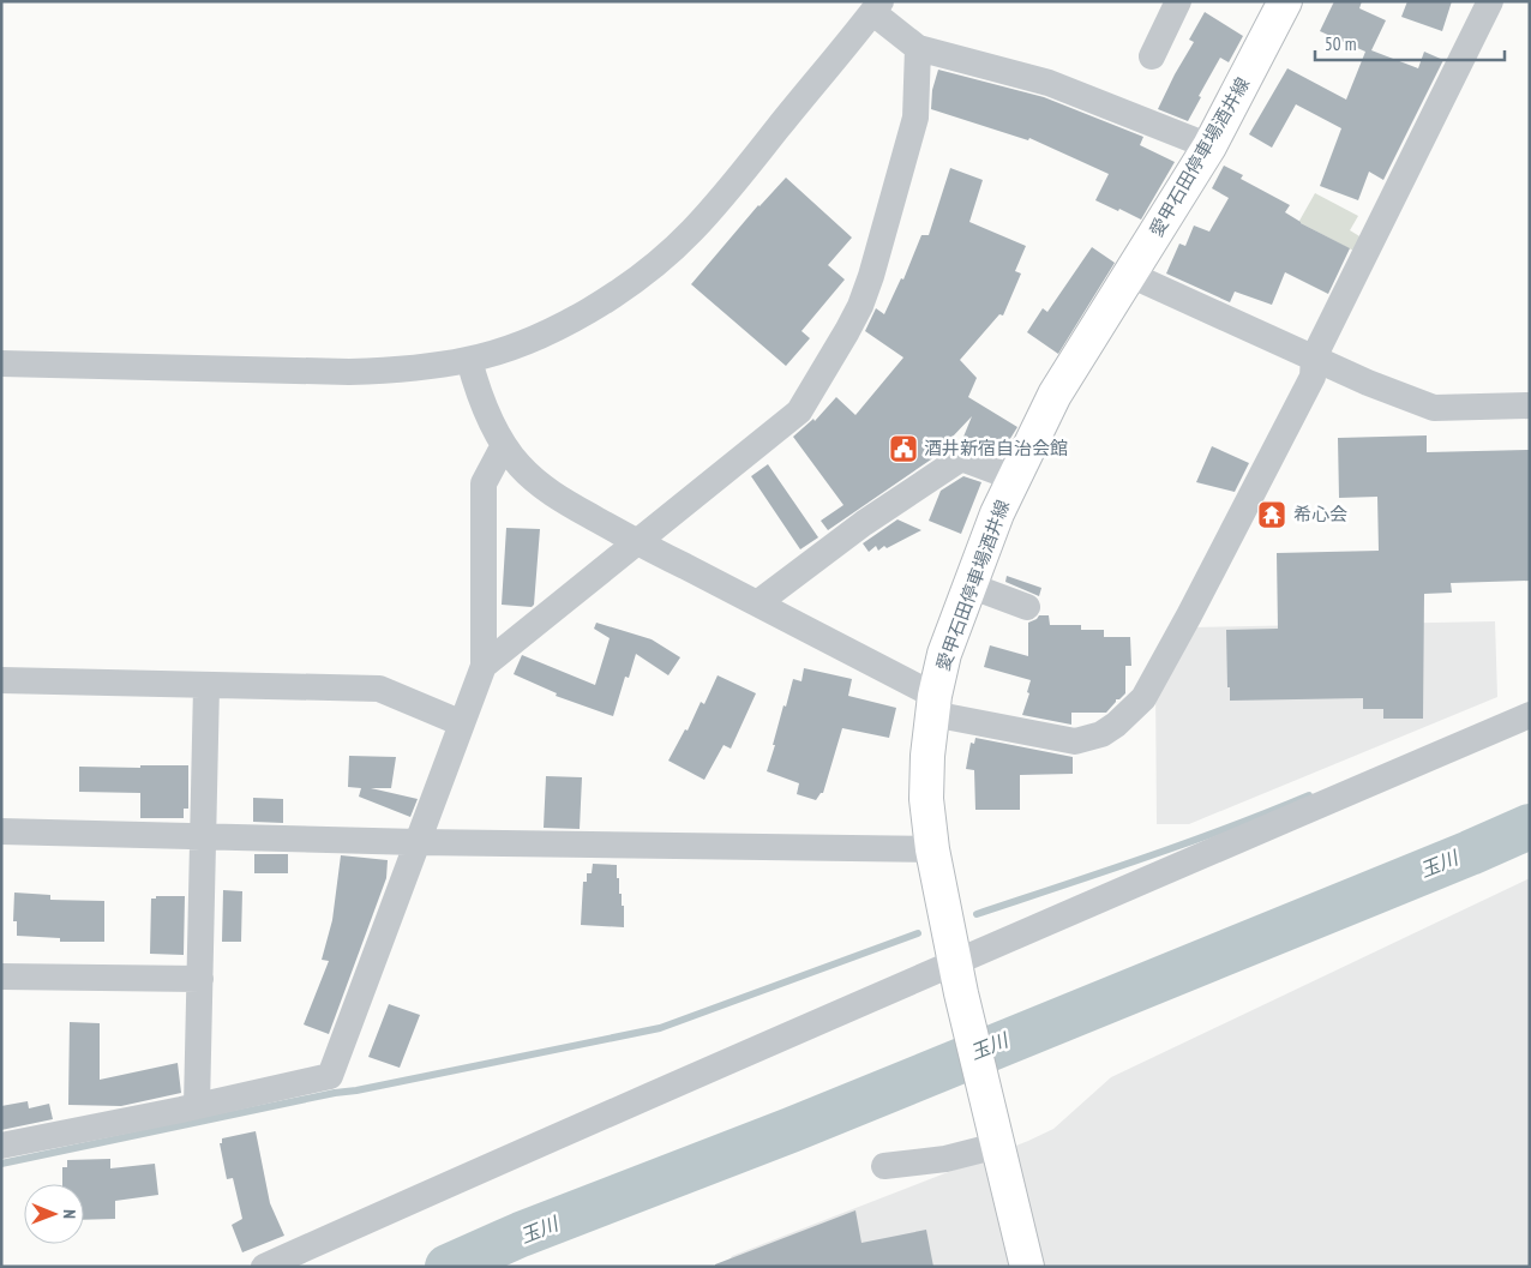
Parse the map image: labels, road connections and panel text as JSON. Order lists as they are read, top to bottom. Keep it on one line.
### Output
{"streets":{"main road":["愛甲石田停車場酒井線"]},"water":["玉川"],"places":{"public building":["酒井新宿自治会館"],"temple":["希心会"]},"scale_bar":"50 m","north":"right"}
